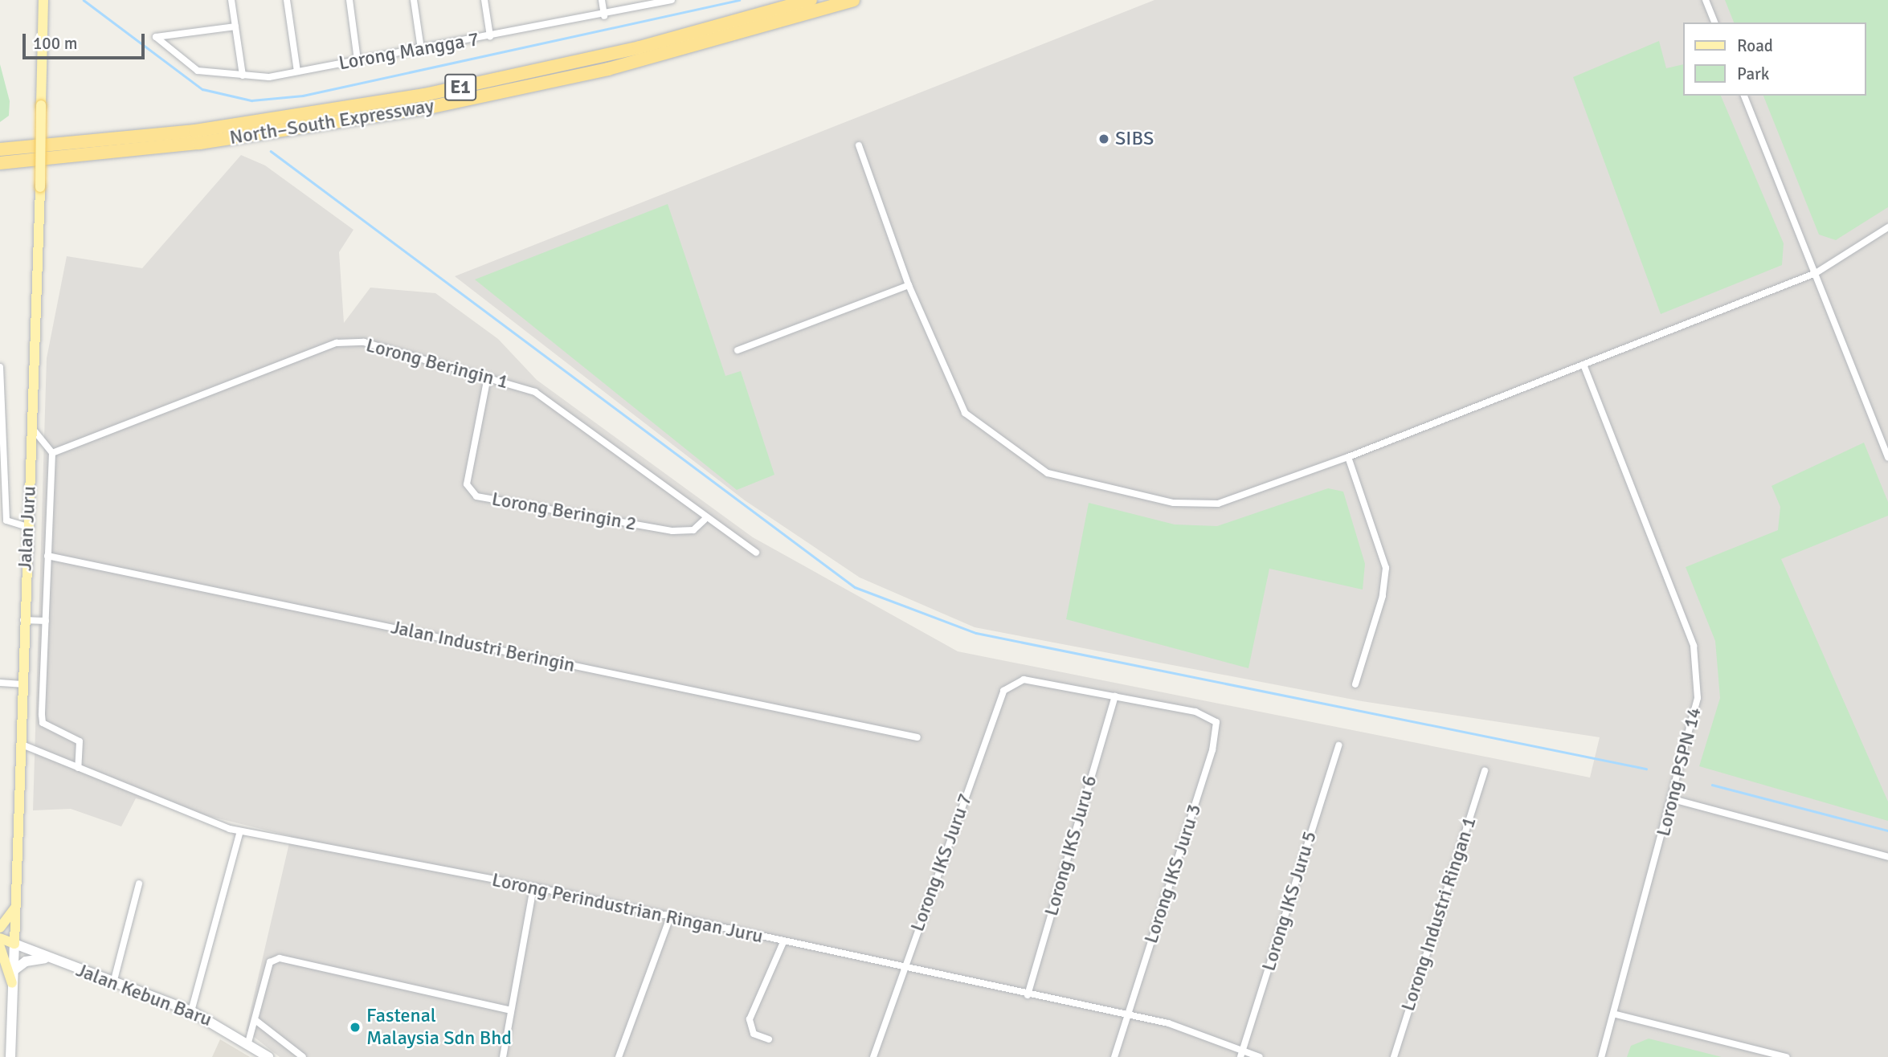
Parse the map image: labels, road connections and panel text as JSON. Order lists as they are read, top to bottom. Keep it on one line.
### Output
{"streets":{"highway":["E1","North–South Expressway"],"main road":["Jalan Juru"],"street":["Lorong Mangga 7","Lorong Beringin 1","Lorong Beringin 2","Jalan Industri Beringin","Lorong PSPN 14","Lorong IKS Juru 6","Lorong IKS Juru 7","Lorong IKS Juru 3","Lorong IKS Juru 5","Lorong Perindustrian Ringan Juru","Lorong Industri Ringan 1","Jalan Kebun Baru"]},"crossings":[["Lorong Beringin 1","Lorong Beringin 2"],["Lorong Beringin 1","Jalan Juru"],["Jalan Juru","Jalan Industri Beringin"],["Jalan Juru","Lorong Perindustrian Ringan Juru"],["Jalan Juru","Jalan Kebun Baru"],["Lorong IKS Juru 6","Lorong IKS Juru 7"],["Lorong IKS Juru 6","Lorong IKS Juru 3"],["Lorong IKS Juru 6","Lorong Perindustrian Ringan Juru"],["Lorong IKS Juru 7","Lorong IKS Juru 3"],["Lorong IKS Juru 7","Lorong Perindustrian Ringan Juru"],["Lorong IKS Juru 3","Lorong Perindustrian Ringan Juru"],["Lorong IKS Juru 5","Lorong Perindustrian Ringan Juru"]],"places":["SIBS","Fastenal Malaysia Sdn Bhd"],"legend":["Road","Park"],"scale_bar":"100 m"}
